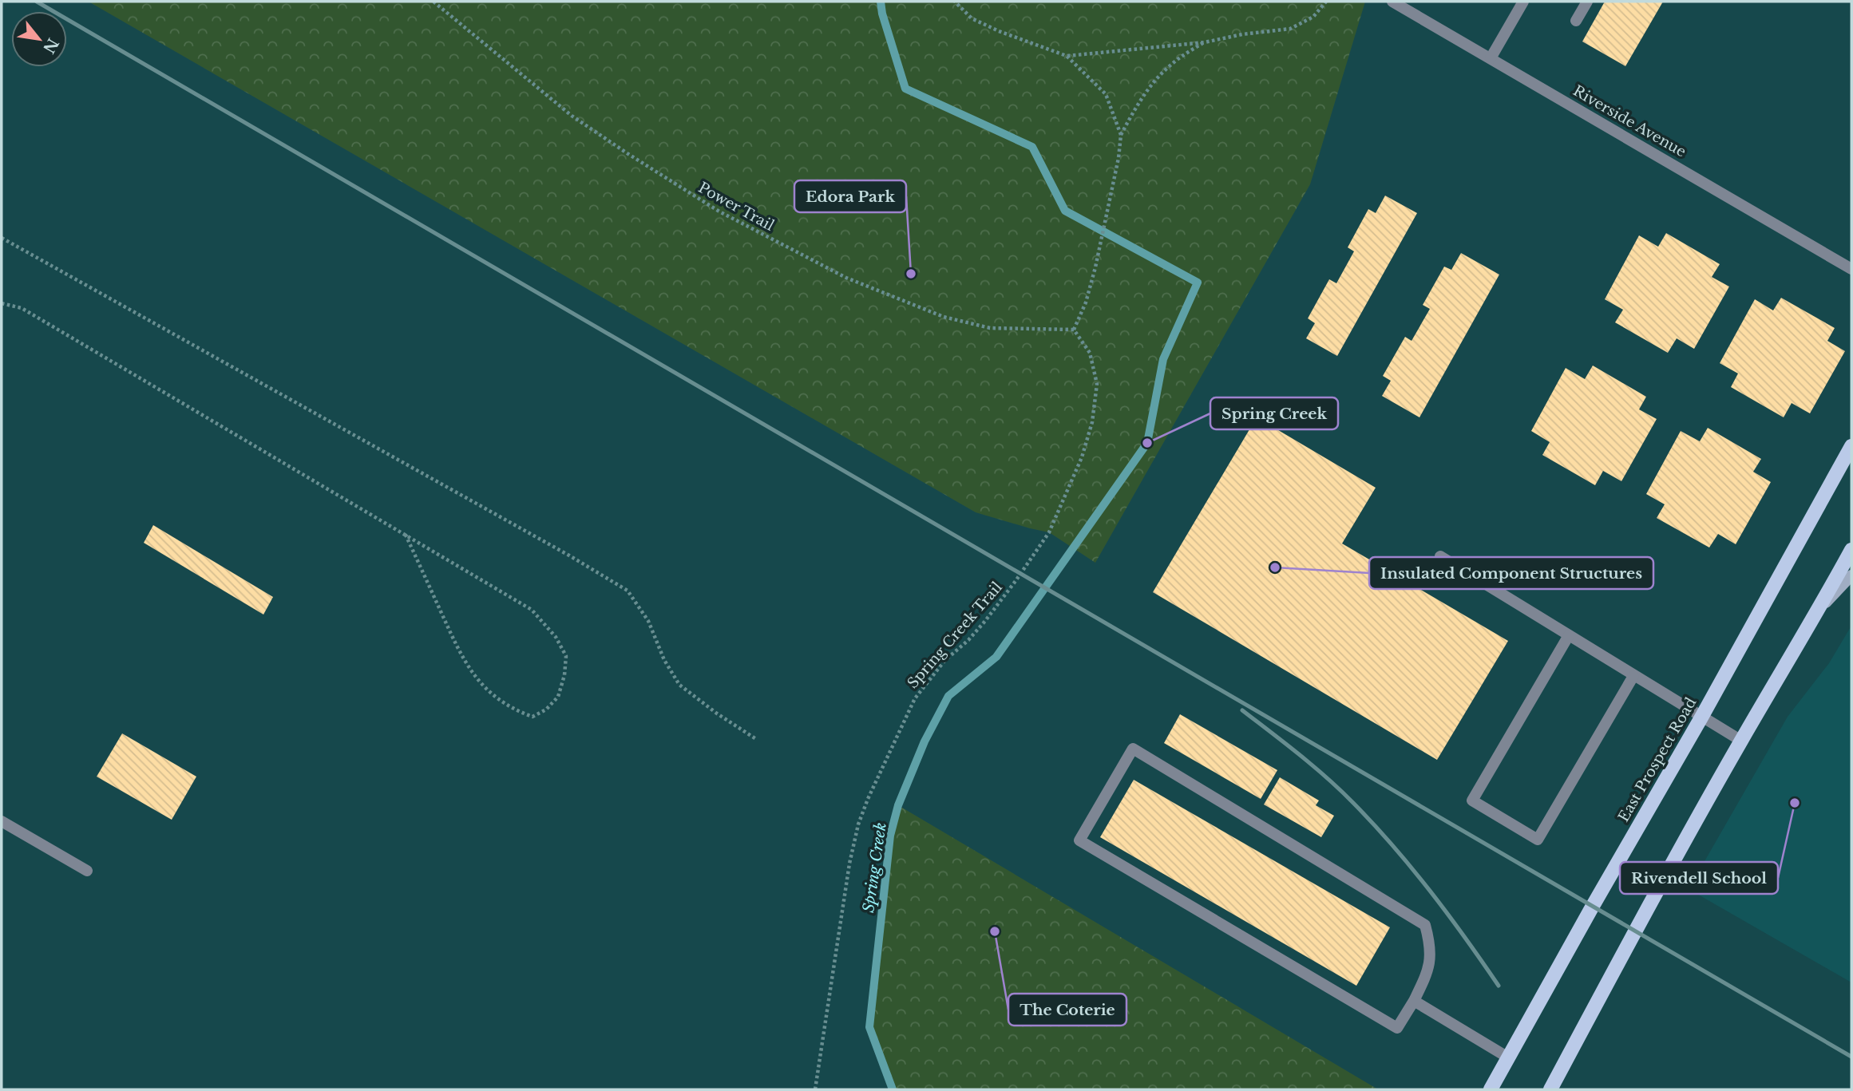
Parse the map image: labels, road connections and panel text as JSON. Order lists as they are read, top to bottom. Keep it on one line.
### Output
{"streets":{"main road":["East Prospect Road"],"street":["Riverside Avenue"],"path":["Power Trail","Spring Creek Trail"]},"crossings":[["Power Trail","Spring Creek Trail"]],"water":["Spring Creek"],"places":["Edora Park","Spring Creek","Insulated Component Structures","Rivendell School","The Coterie"],"north":"bottom right"}
